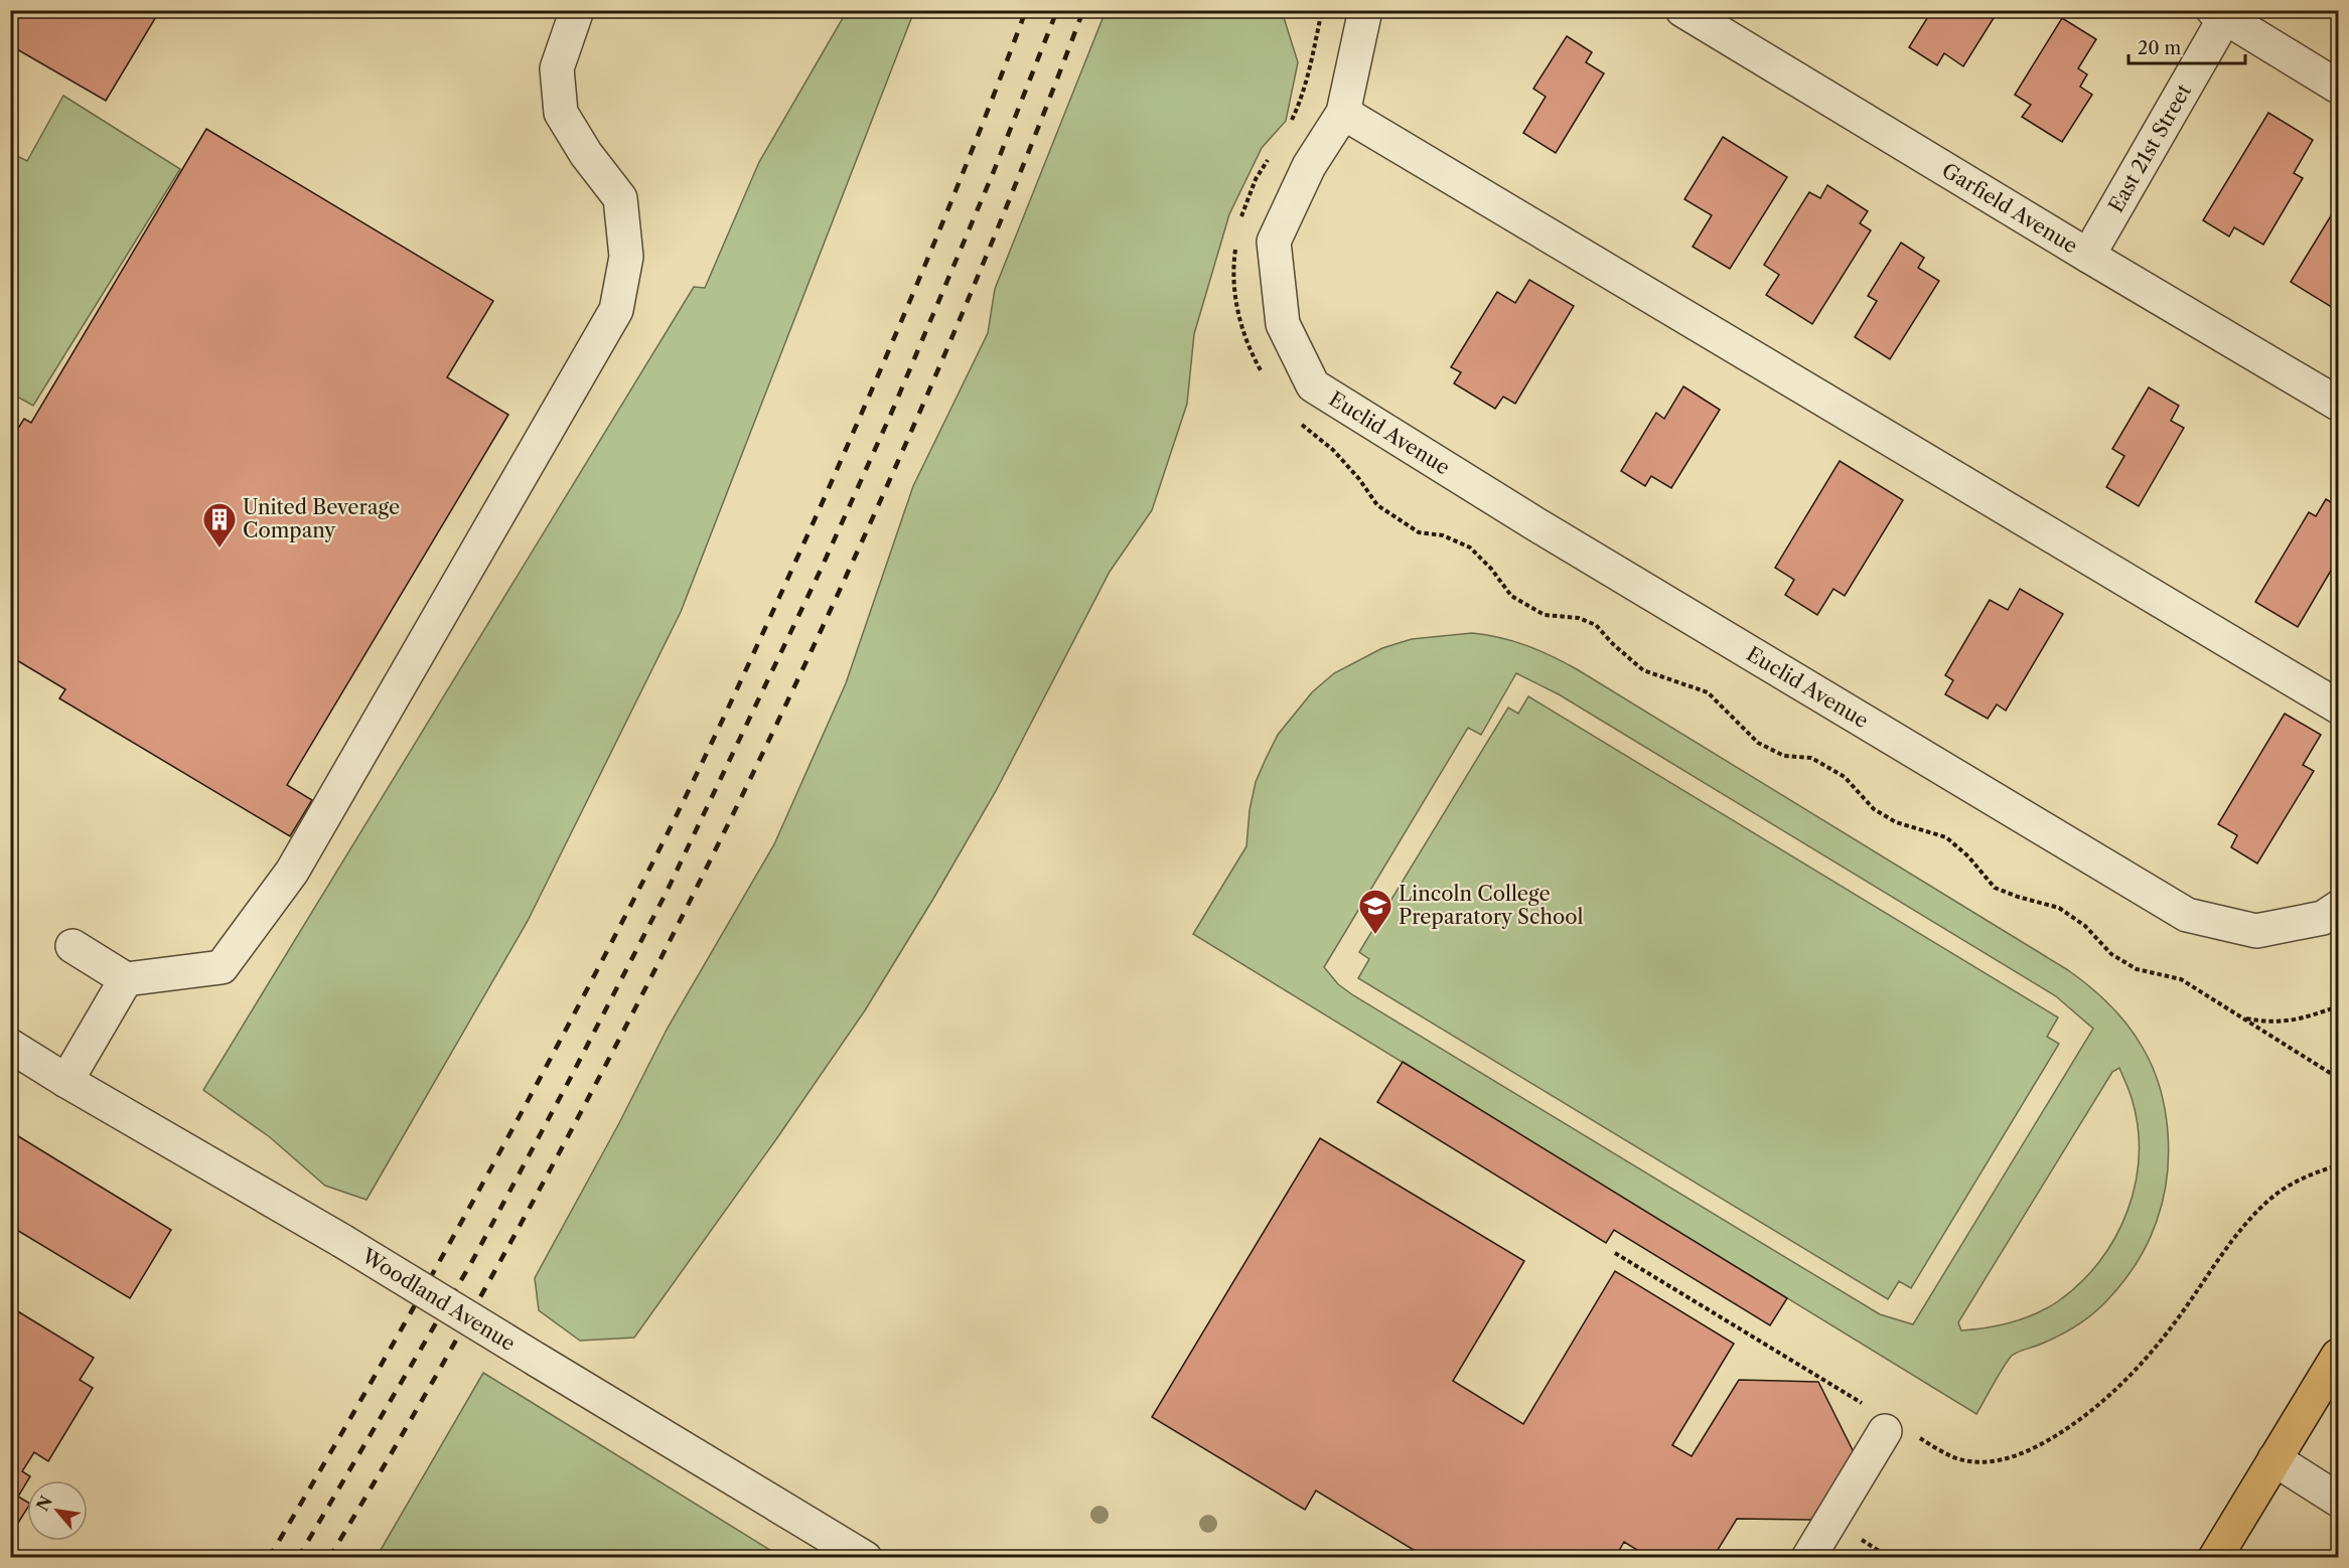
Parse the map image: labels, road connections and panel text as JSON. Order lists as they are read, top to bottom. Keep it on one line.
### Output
{"streets":{"street":["East 21st Street","Garfield Avenue","Euclid Avenue","Woodland Avenue"]},"crossings":[["East 21st Street","Garfield Avenue"]],"places":{"building":["United Beverage Company"],"school or university":["Lincoln College Preparatory School"]},"scale_bar":"20 m","north":"top left"}
